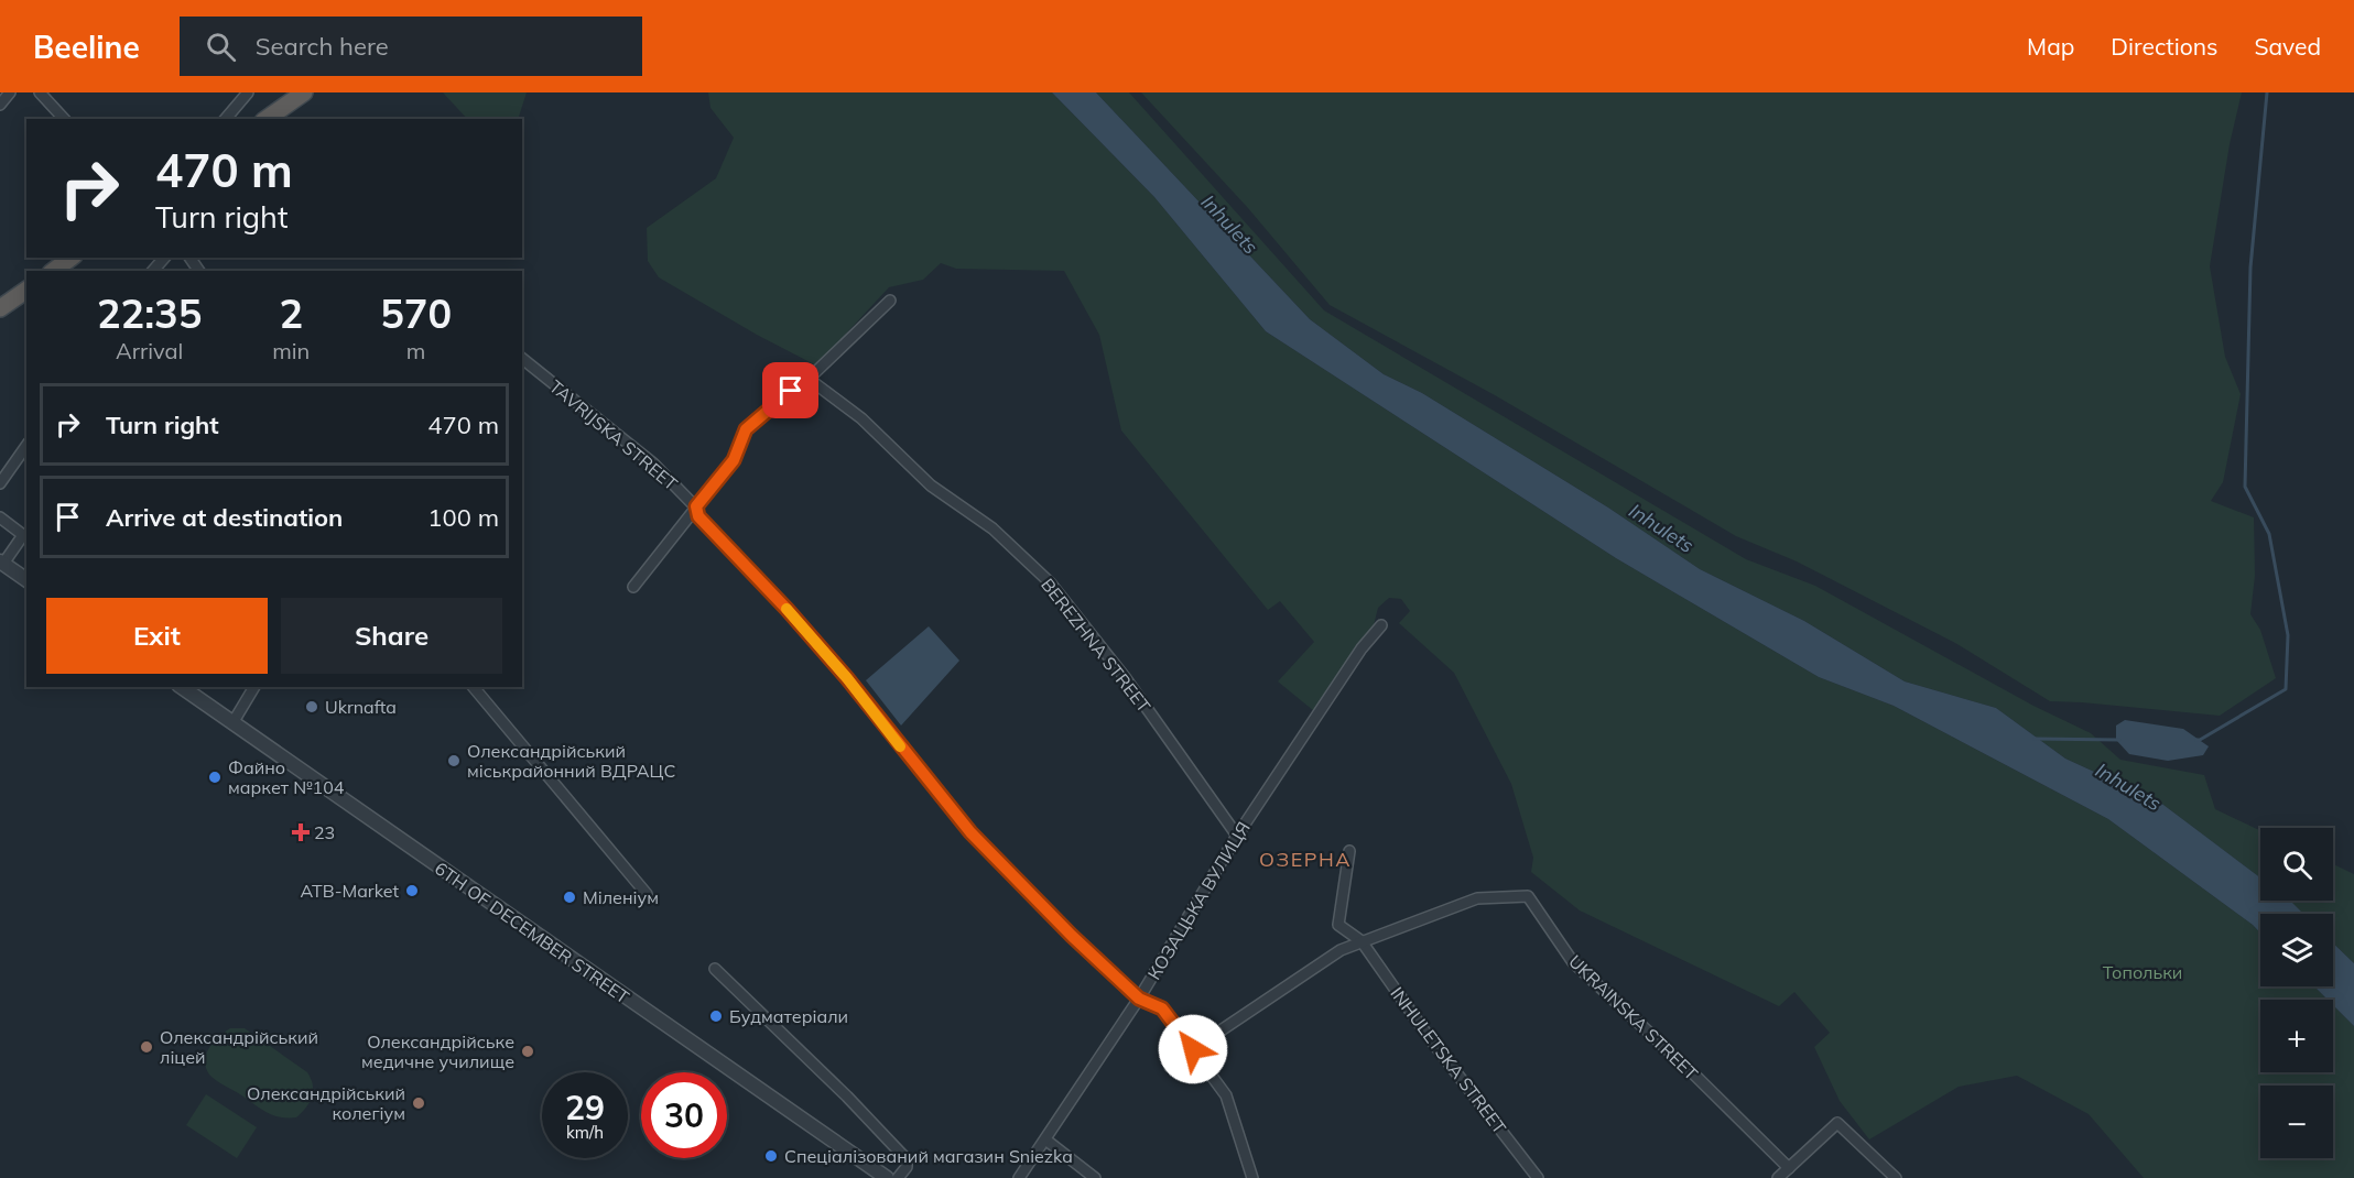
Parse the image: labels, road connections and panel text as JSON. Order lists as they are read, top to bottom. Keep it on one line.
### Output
{"streets":{"street":["TAVRIJSKA STREET","BEREZHNA STREET","КОЗАЦЬКА ВУЛИЦЯ","6TH OF DECEMBER STREET","UKRAINSKA STREET","INHULETSKA STREET"]},"crossings":[["TAVRIJSKA STREET","КОЗАЦЬКА ВУЛИЦЯ"],["TAVRIJSKA STREET","UKRAINSKA STREET"],["BEREZHNA STREET","КОЗАЦЬКА ВУЛИЦЯ"],["UKRAINSKA STREET","INHULETSKA STREET"]],"districts":["ОЗЕРНА"],"water":["Inhulets"],"parks":["Топольки"],"places":{"other":["Ukrnafta","Олександрійський міськрайонний ВДРАЦС","Файно маркет №104","ATB-Market","Міленіум","Будматеріали","Олександрійський ліцей","Олександрійське медичне училище","Олександрійський колегіум","Спеціалізований магазин Sniezka"],"health":["23"]},"page":{"header":"Beeline","search":"Search here","nav":["Map","Directions","Saved"],"turn":["470 m","Turn right"],"eta":["22:35","Arrival","2","min","570","m"],"list":[{"name":"Turn right","value":"470 m"},{"name":"Arrive at destination","value":"100 m"}],"buttons":["Exit","Share"],"map_buttons":["+","−"],"speed":"29 km/h","limit":"30"}}
